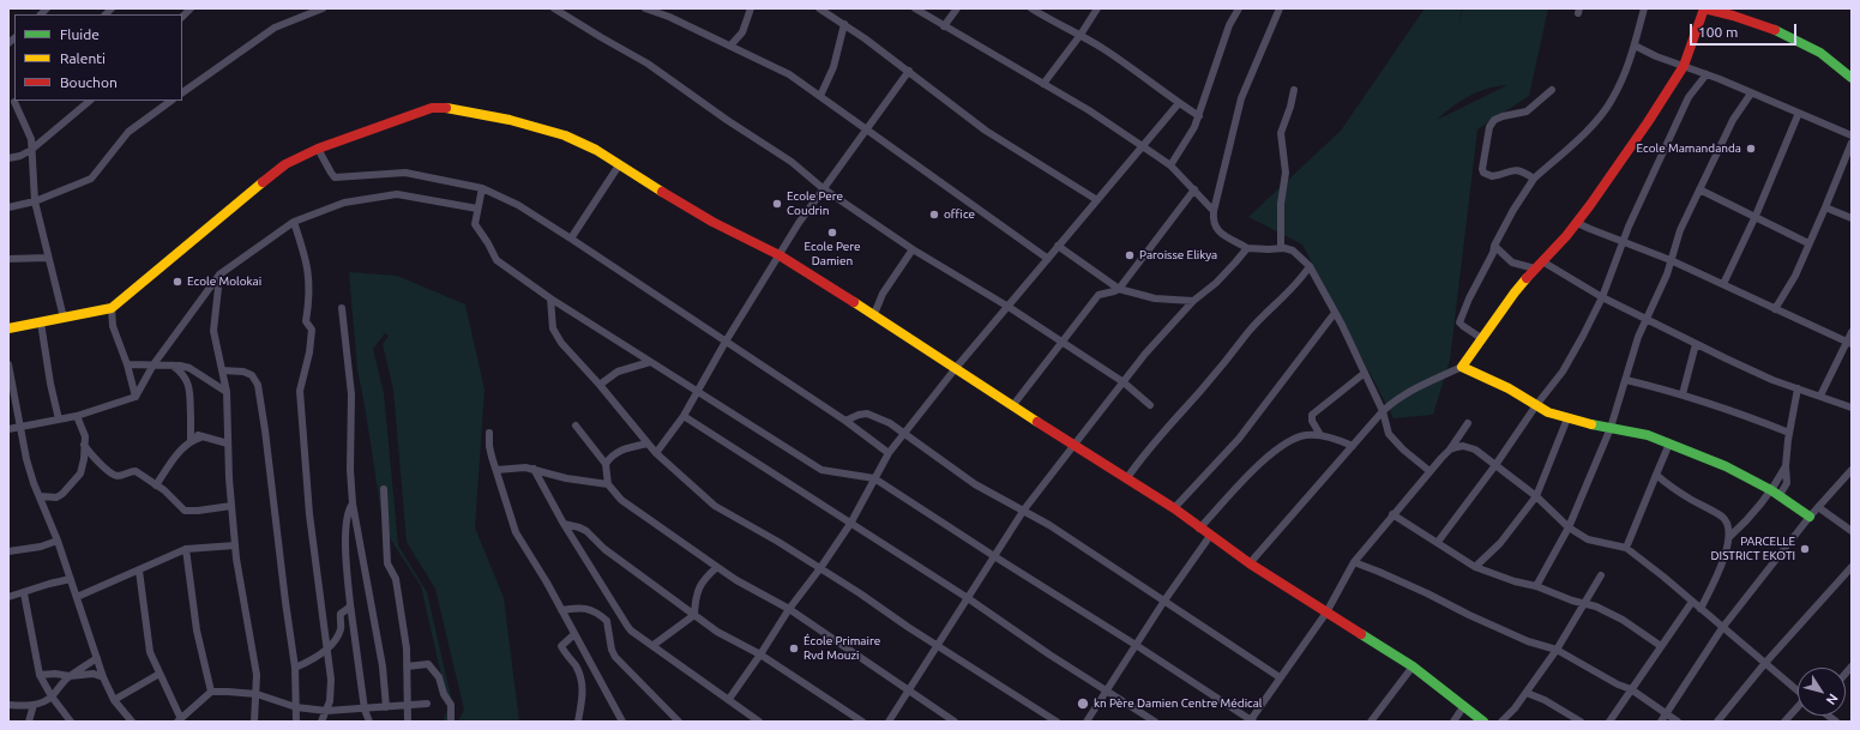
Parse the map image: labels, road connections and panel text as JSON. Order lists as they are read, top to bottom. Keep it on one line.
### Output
{"places":["Ecole Mamandanda","Ecole Pere Coudrin","office","Ecole Pere Damien","Paroisse Elikya","Ecole Molokai","PARCELLE DISTRICT EKOTI","École Primaire Rvd Mouzi","kn Père Damien Centre Médical"],"legend":["Fluide","Ralenti","Bouchon"],"scale_bar":"100 m","north":"bottom right"}
